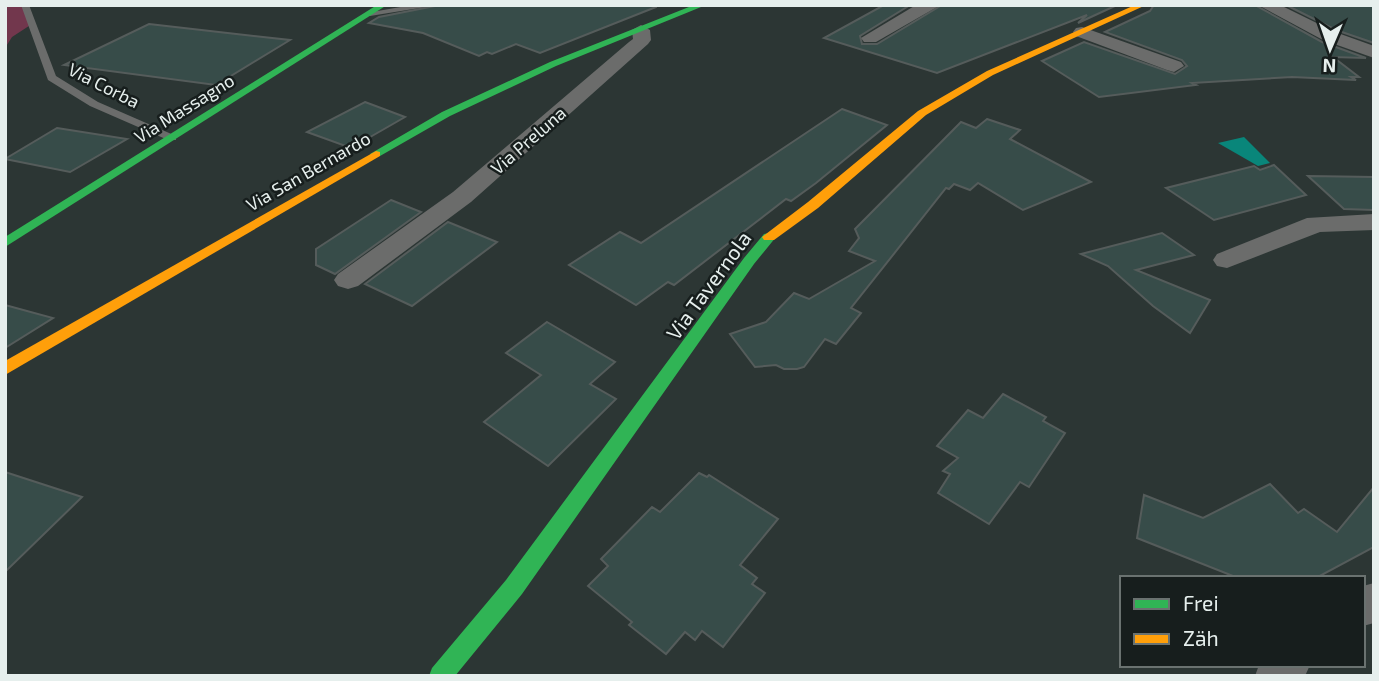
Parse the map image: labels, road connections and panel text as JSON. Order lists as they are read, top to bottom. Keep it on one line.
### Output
{"streets":{"street":["Via Massagno","Via Preluna","Via San Bernardo","Via Tavernola"],"lane":["Via Corba"]},"crossings":[["Via Corba","Via Massagno"],["Via Preluna","Via San Bernardo"]],"legend":["Frei","Zäh"],"north":"bottom"}
